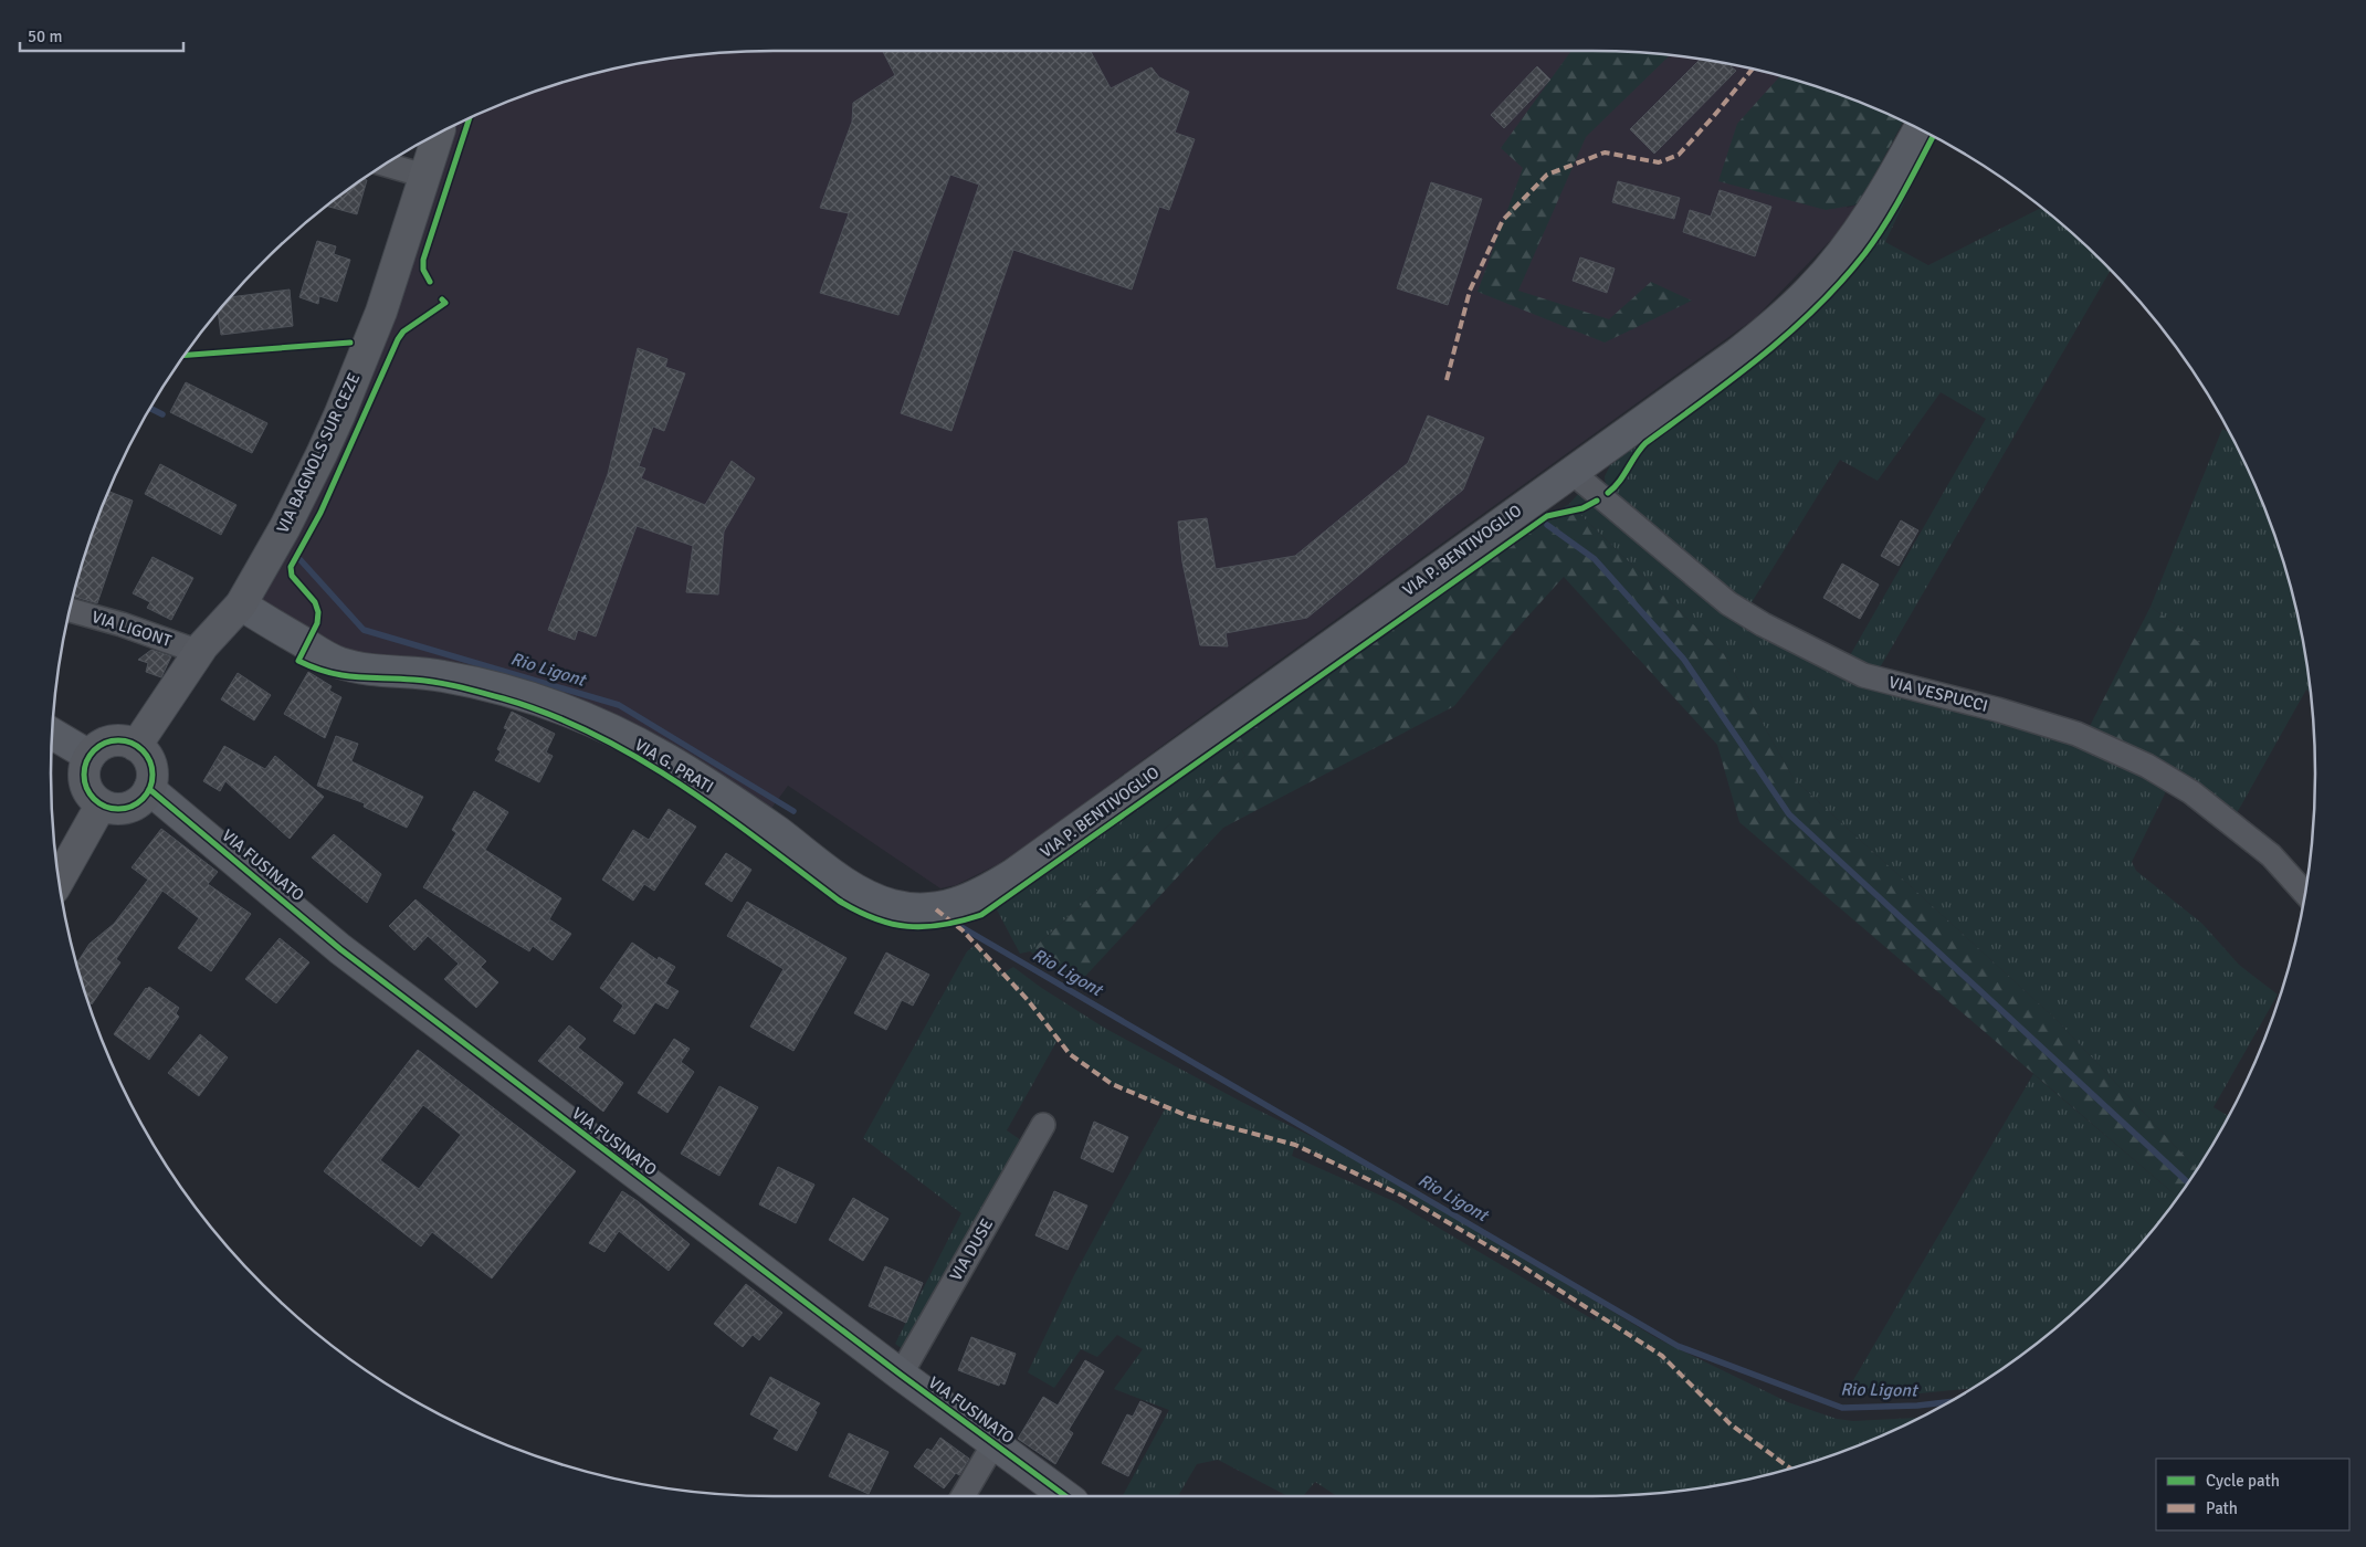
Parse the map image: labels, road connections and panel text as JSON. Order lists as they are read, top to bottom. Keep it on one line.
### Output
{"streets":{"main road":["VIA BAGNOLS SUR CEZE"],"street":["VIA P. BENTIVOGLIO","VIA LIGONT","VIA VESPUCCI","VIA G. PRATI","VIA FUSINATO","VIA DUSE"]},"crossings":[["VIA BAGNOLS SUR CEZE","VIA LIGONT"],["VIA BAGNOLS SUR CEZE","VIA G. PRATI"],["VIA BAGNOLS SUR CEZE","VIA FUSINATO"],["VIA P. BENTIVOGLIO","VIA VESPUCCI"],["VIA P. BENTIVOGLIO","VIA G. PRATI"],["VIA FUSINATO","VIA DUSE"]],"water":["Rio Ligont"],"legend":["Cycle path","Path"],"scale_bar":"50 m"}
